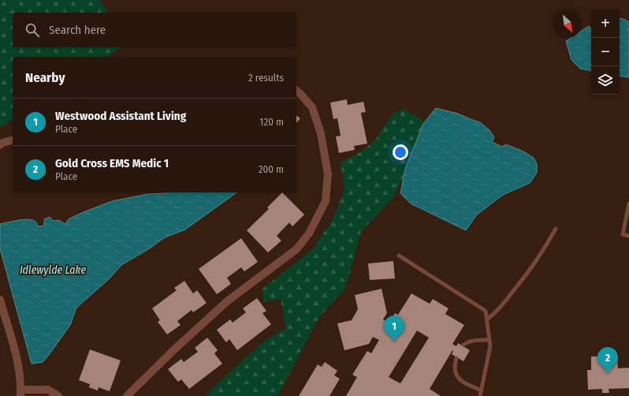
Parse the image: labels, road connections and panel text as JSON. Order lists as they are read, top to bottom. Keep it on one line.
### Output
{"water":["Idlewylde Lake"],"north":"bottom right","page":{"map_buttons":["+","−"],"search":"Search here","heading":["Nearby","2 results"],"list":[{"mark":"1","name":"Westwood Assistant Living","note":"Place","value":"120 m"},{"mark":"2","name":"Gold Cross EMS Medic 1","note":"Place","value":"200 m"}],"pins":["1","2"]}}
